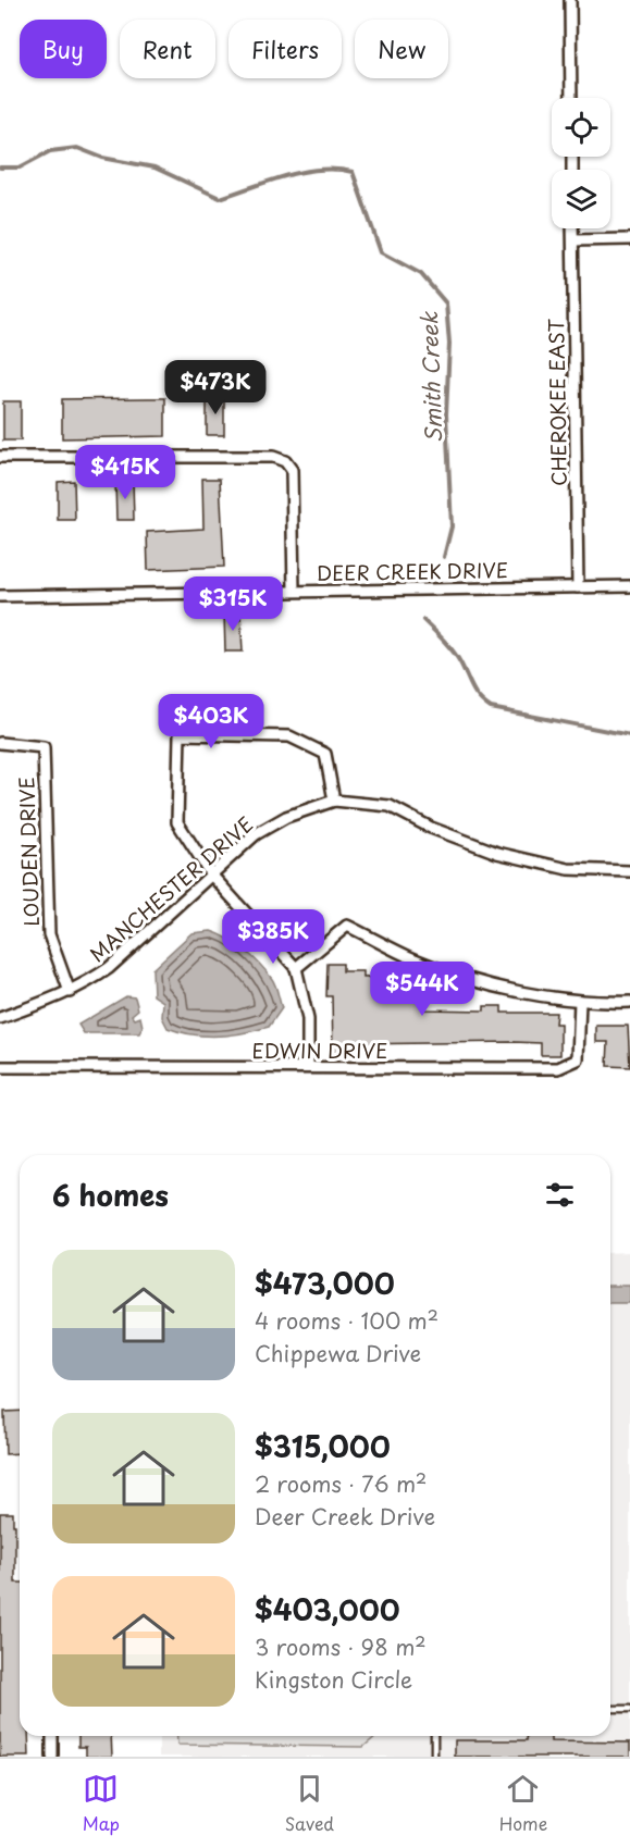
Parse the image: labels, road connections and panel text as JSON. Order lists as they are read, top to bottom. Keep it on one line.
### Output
{"streets":{"street":["CHEROKEE EAST","DEER CREEK DRIVE","LOUDEN DRIVE","MANCHESTER DRIVE","EDWIN DRIVE"]},"crossings":[["CHEROKEE EAST","DEER CREEK DRIVE"],["LOUDEN DRIVE","MANCHESTER DRIVE"]],"water":["Smith Creek"],"page":{"chip":["Buy","Rent","Filters","New"],"price":["$473K","$415K","$315K","$403K","$385K","$544K"],"heading":"6 homes","list":[{"name":"$473,000","note":"4 rooms · 100 m² · Chippewa Drive"},{"name":"$315,000","note":"2 rooms · 76 m² · Deer Creek Drive"},{"name":"$403,000","note":"3 rooms · 98 m² · Kingston Circle"}],"tabs":["Map","Saved","Home"]}}
